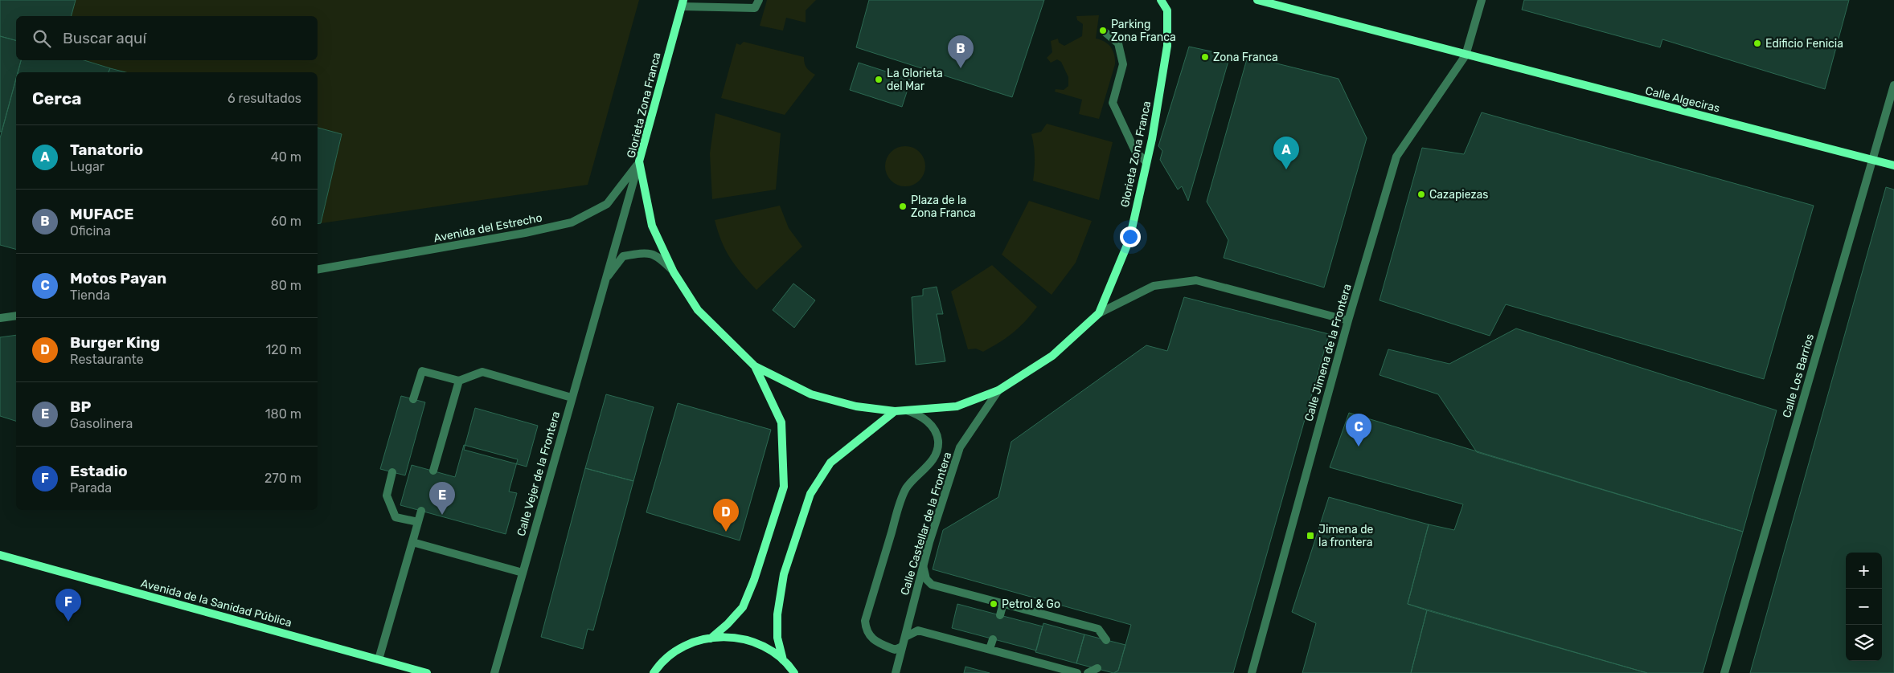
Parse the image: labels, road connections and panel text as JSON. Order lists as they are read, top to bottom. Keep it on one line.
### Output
{"streets":{"street":["Calle Algeciras","Glorieta Zona Franca","Avenida del Estrecho","Calle Jimena de la Frontera","Calle Los Barrios","Calle Vejer de la Frontera","Calle Castellar de la Frontera","Avenida de la Sanidad Pública"]},"crossings":[["Calle Algeciras","Calle Jimena de la Frontera"],["Calle Algeciras","Calle Los Barrios"],["Glorieta Zona Franca","Avenida del Estrecho"],["Glorieta Zona Franca","Calle Vejer de la Frontera"],["Glorieta Zona Franca","Calle Castellar de la Frontera"],["Avenida del Estrecho","Calle Vejer de la Frontera"]],"places":{"other":["Parking Zona Franca","Edificio Fenicia","Zona Franca","La Glorieta del Mar","Cazapiezas","Plaza de la Zona Franca","Petrol & Go"],"transit":["Jimena de la frontera"]},"page":{"search":"Buscar aquí","pins":["B","A","C","E","D","F"],"heading":["Cerca","6 resultados"],"list":[{"mark":"A","name":"Tanatorio","note":"Lugar","value":"40 m"},{"mark":"B","name":"MUFACE","note":"Oficina","value":"60 m"},{"mark":"C","name":"Motos Payan","note":"Tienda","value":"80 m"},{"mark":"D","name":"Burger King","note":"Restaurante","value":"120 m"},{"mark":"E","name":"BP","note":"Gasolinera","value":"180 m"},{"mark":"F","name":"Estadio","note":"Parada","value":"270 m"}],"map_buttons":["+","−"]}}
